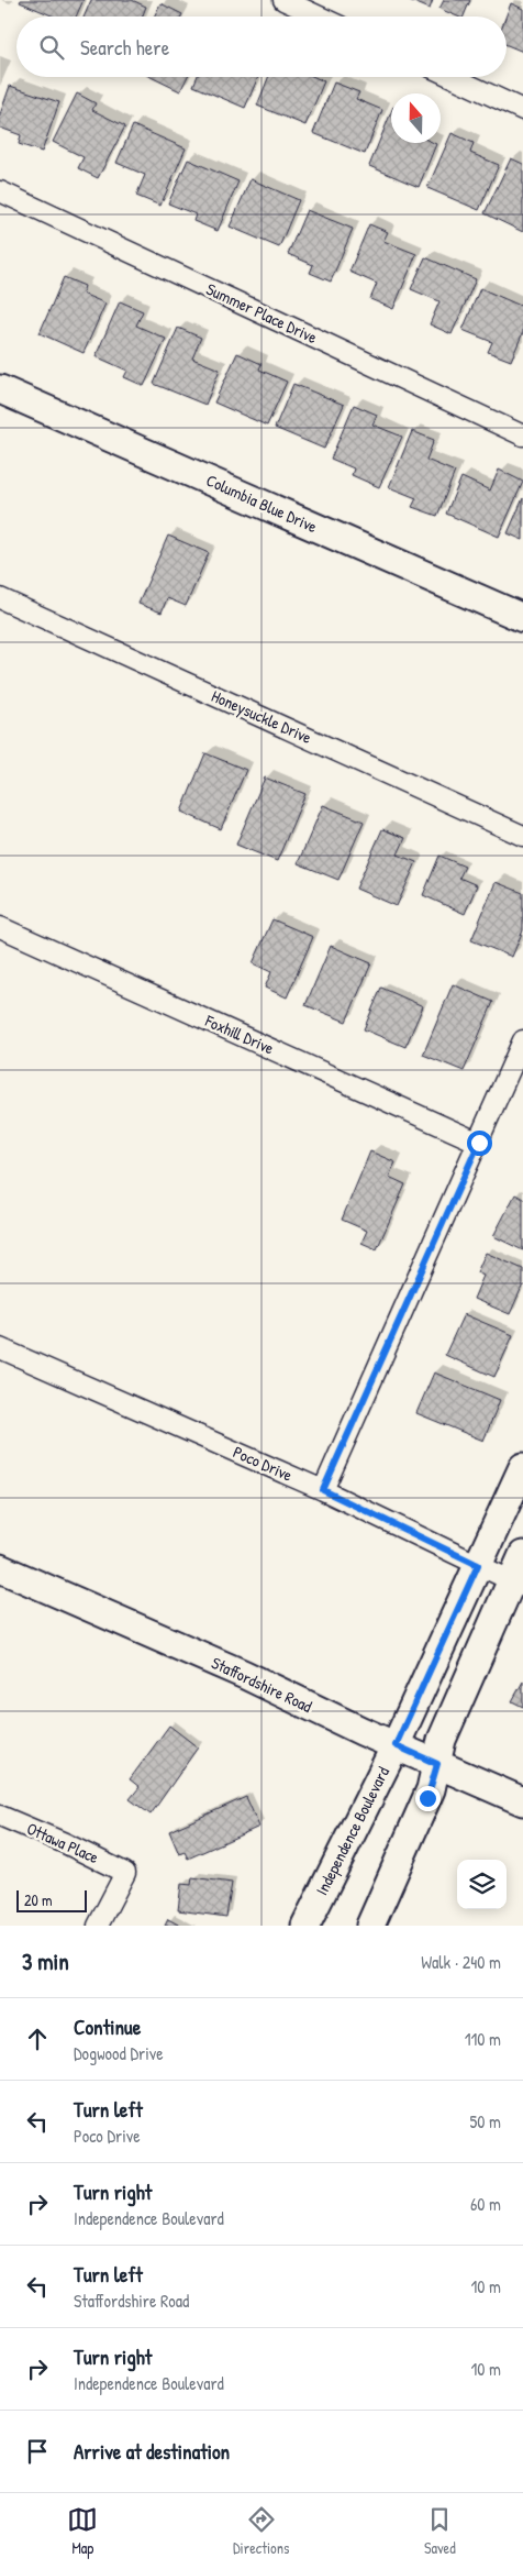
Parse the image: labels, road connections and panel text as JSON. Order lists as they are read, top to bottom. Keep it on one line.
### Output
{"streets":{"main road":["Columbia Blue Drive","Staffordshire Road","Independence Boulevard"],"street":["Summer Place Drive","Honeysuckle Drive","Foxhill Drive","Poco Drive","Ottawa Place"]},"crossings":[["Poco Drive","Independence Boulevard"],["Staffordshire Road","Independence Boulevard"]],"scale_bar":"20 m","north":"top","page":{"search":"Search here","scale":"20 m","heading":["3 min","Walk · 240 m"],"list":[["Continue","Dogwood Drive","110 m"],["Turn left","Poco Drive","50 m"],["Turn right","Independence Boulevard","60 m"],["Turn left","Staffordshire Road","10 m"],["Turn right","Independence Boulevard","10 m"],"Arrive at destination"],"nav":["Map","Directions","Saved"]}}
